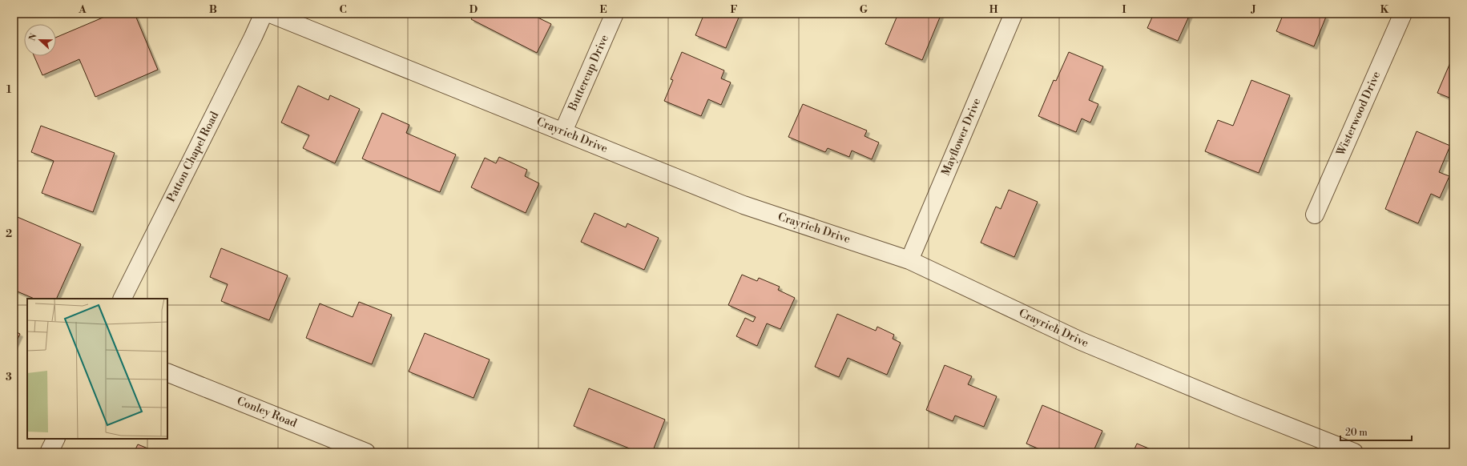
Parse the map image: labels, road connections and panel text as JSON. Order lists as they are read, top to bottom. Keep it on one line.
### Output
{"streets":{"street":["Buttercup Drive","Wisterwood Drive","Crayrich Drive","Mayflower Drive","Patton Chapel Road","Conley Road"]},"crossings":[["Buttercup Drive","Crayrich Drive"],["Crayrich Drive","Mayflower Drive"]],"scale_bar":"20 m","north":"left","grid":{"columns":["A","B","C","D","E","F","G","H","I","J","K"],"rows":["1","2","3"]}}
